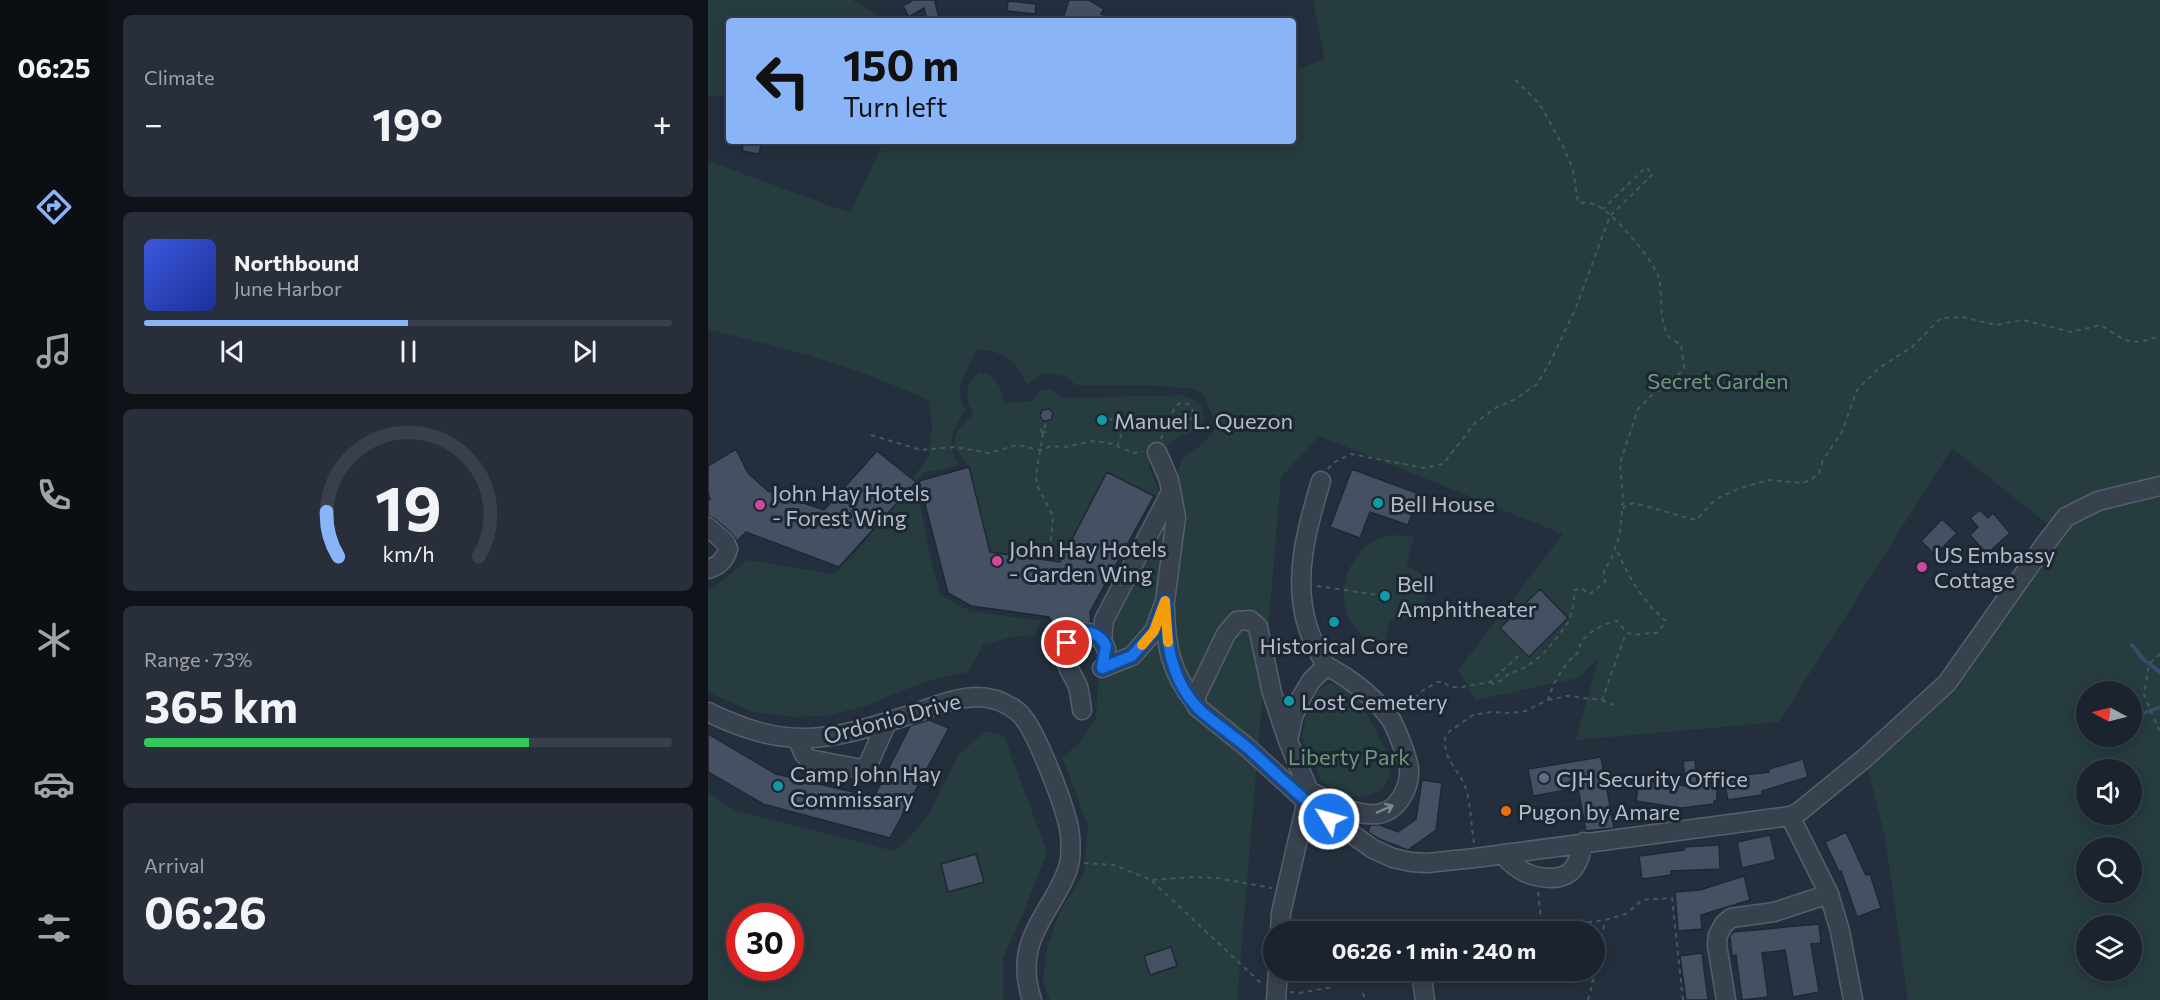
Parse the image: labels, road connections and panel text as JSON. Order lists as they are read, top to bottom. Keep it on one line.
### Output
{"streets":{"street":["Ordonio Drive"]},"parks":["Secret Garden","Liberty Park"],"places":["Manuel L. Quezon","Bell House","John Hay Hotels - Forest Wing","John Hay Hotels - Garden Wing","US Embassy Cottage","Bell Amphitheater","Historical Core","Lost Cemetery","CJH Security Office","Camp John Hay Commissary","Pugon by Amare"],"north":"left","page":{"tabs":"06:25","tile":["Climate",["Range · 73%","365 km"],["Arrival","06:26"]],"turn":["150 m","Turn left"],"heat":["−","19°","+"],"song":["Northbound","June Harbor"],"limit":"30","trip":"06:26 · 1 min · 240 m","gauge":["19","km/h"]}}
